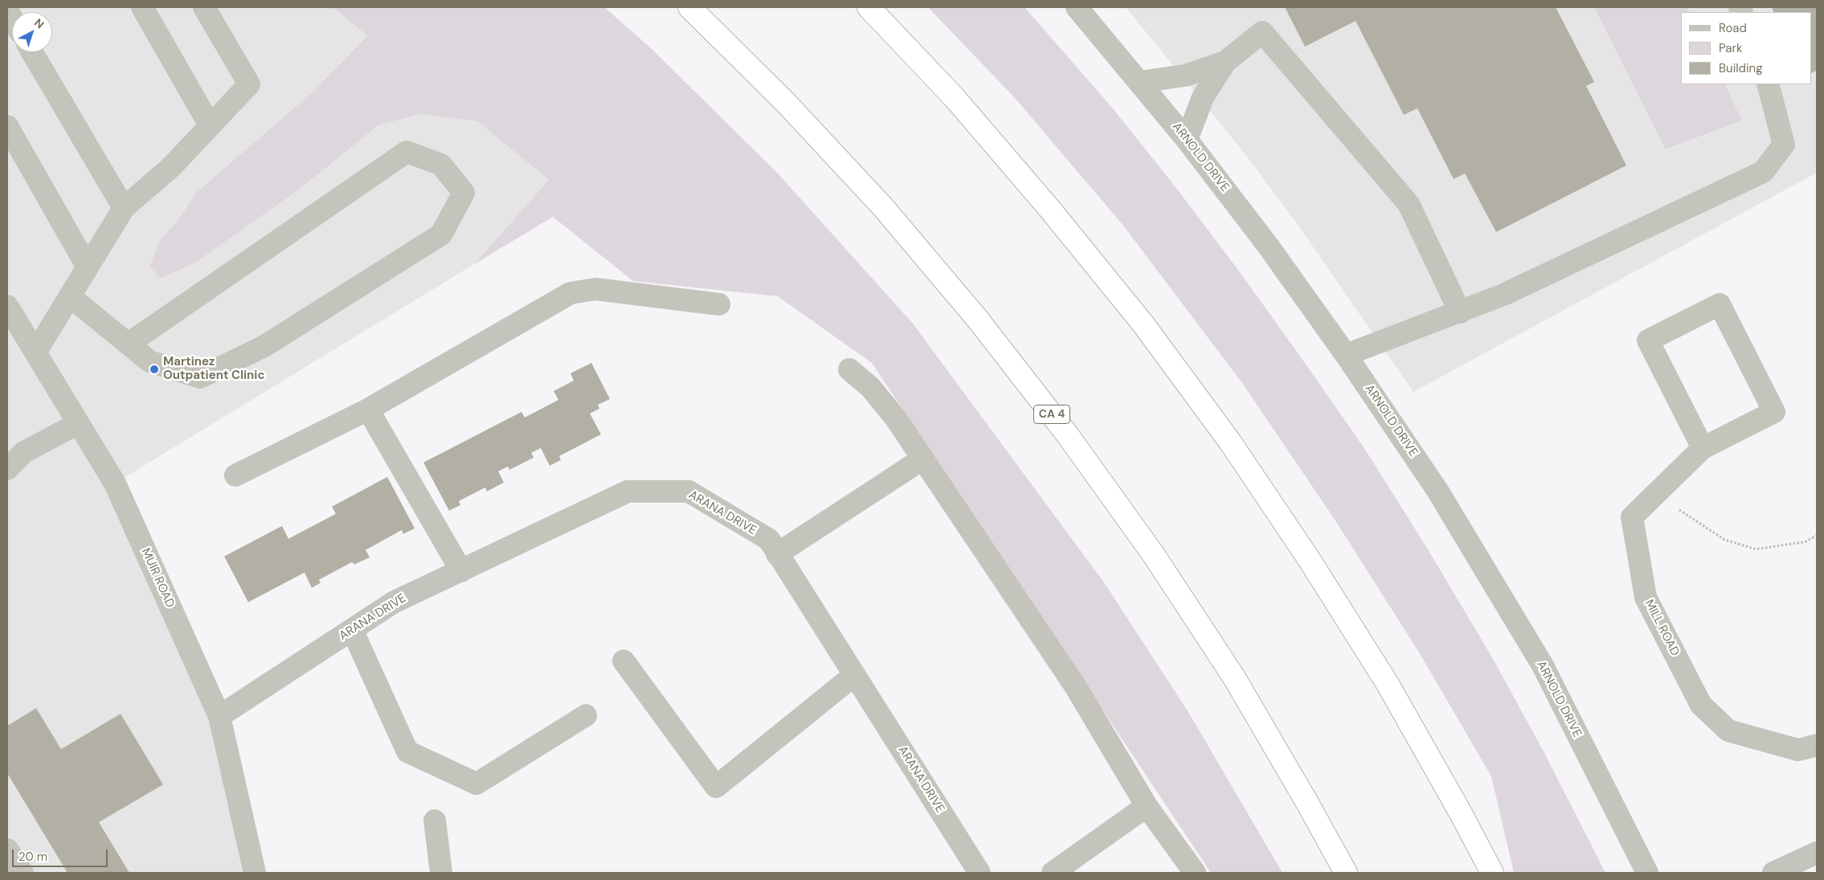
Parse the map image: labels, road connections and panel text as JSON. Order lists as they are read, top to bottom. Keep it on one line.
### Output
{"streets":{"highway":["CA 4"],"street":["ARNOLD DRIVE","ARANA DRIVE","MUIR ROAD","MILL ROAD"]},"crossings":[["ARANA DRIVE","MUIR ROAD"]],"places":["Martinez Outpatient Clinic"],"legend":["Road","Park","Building"],"scale_bar":"20 m","north":"top right"}
